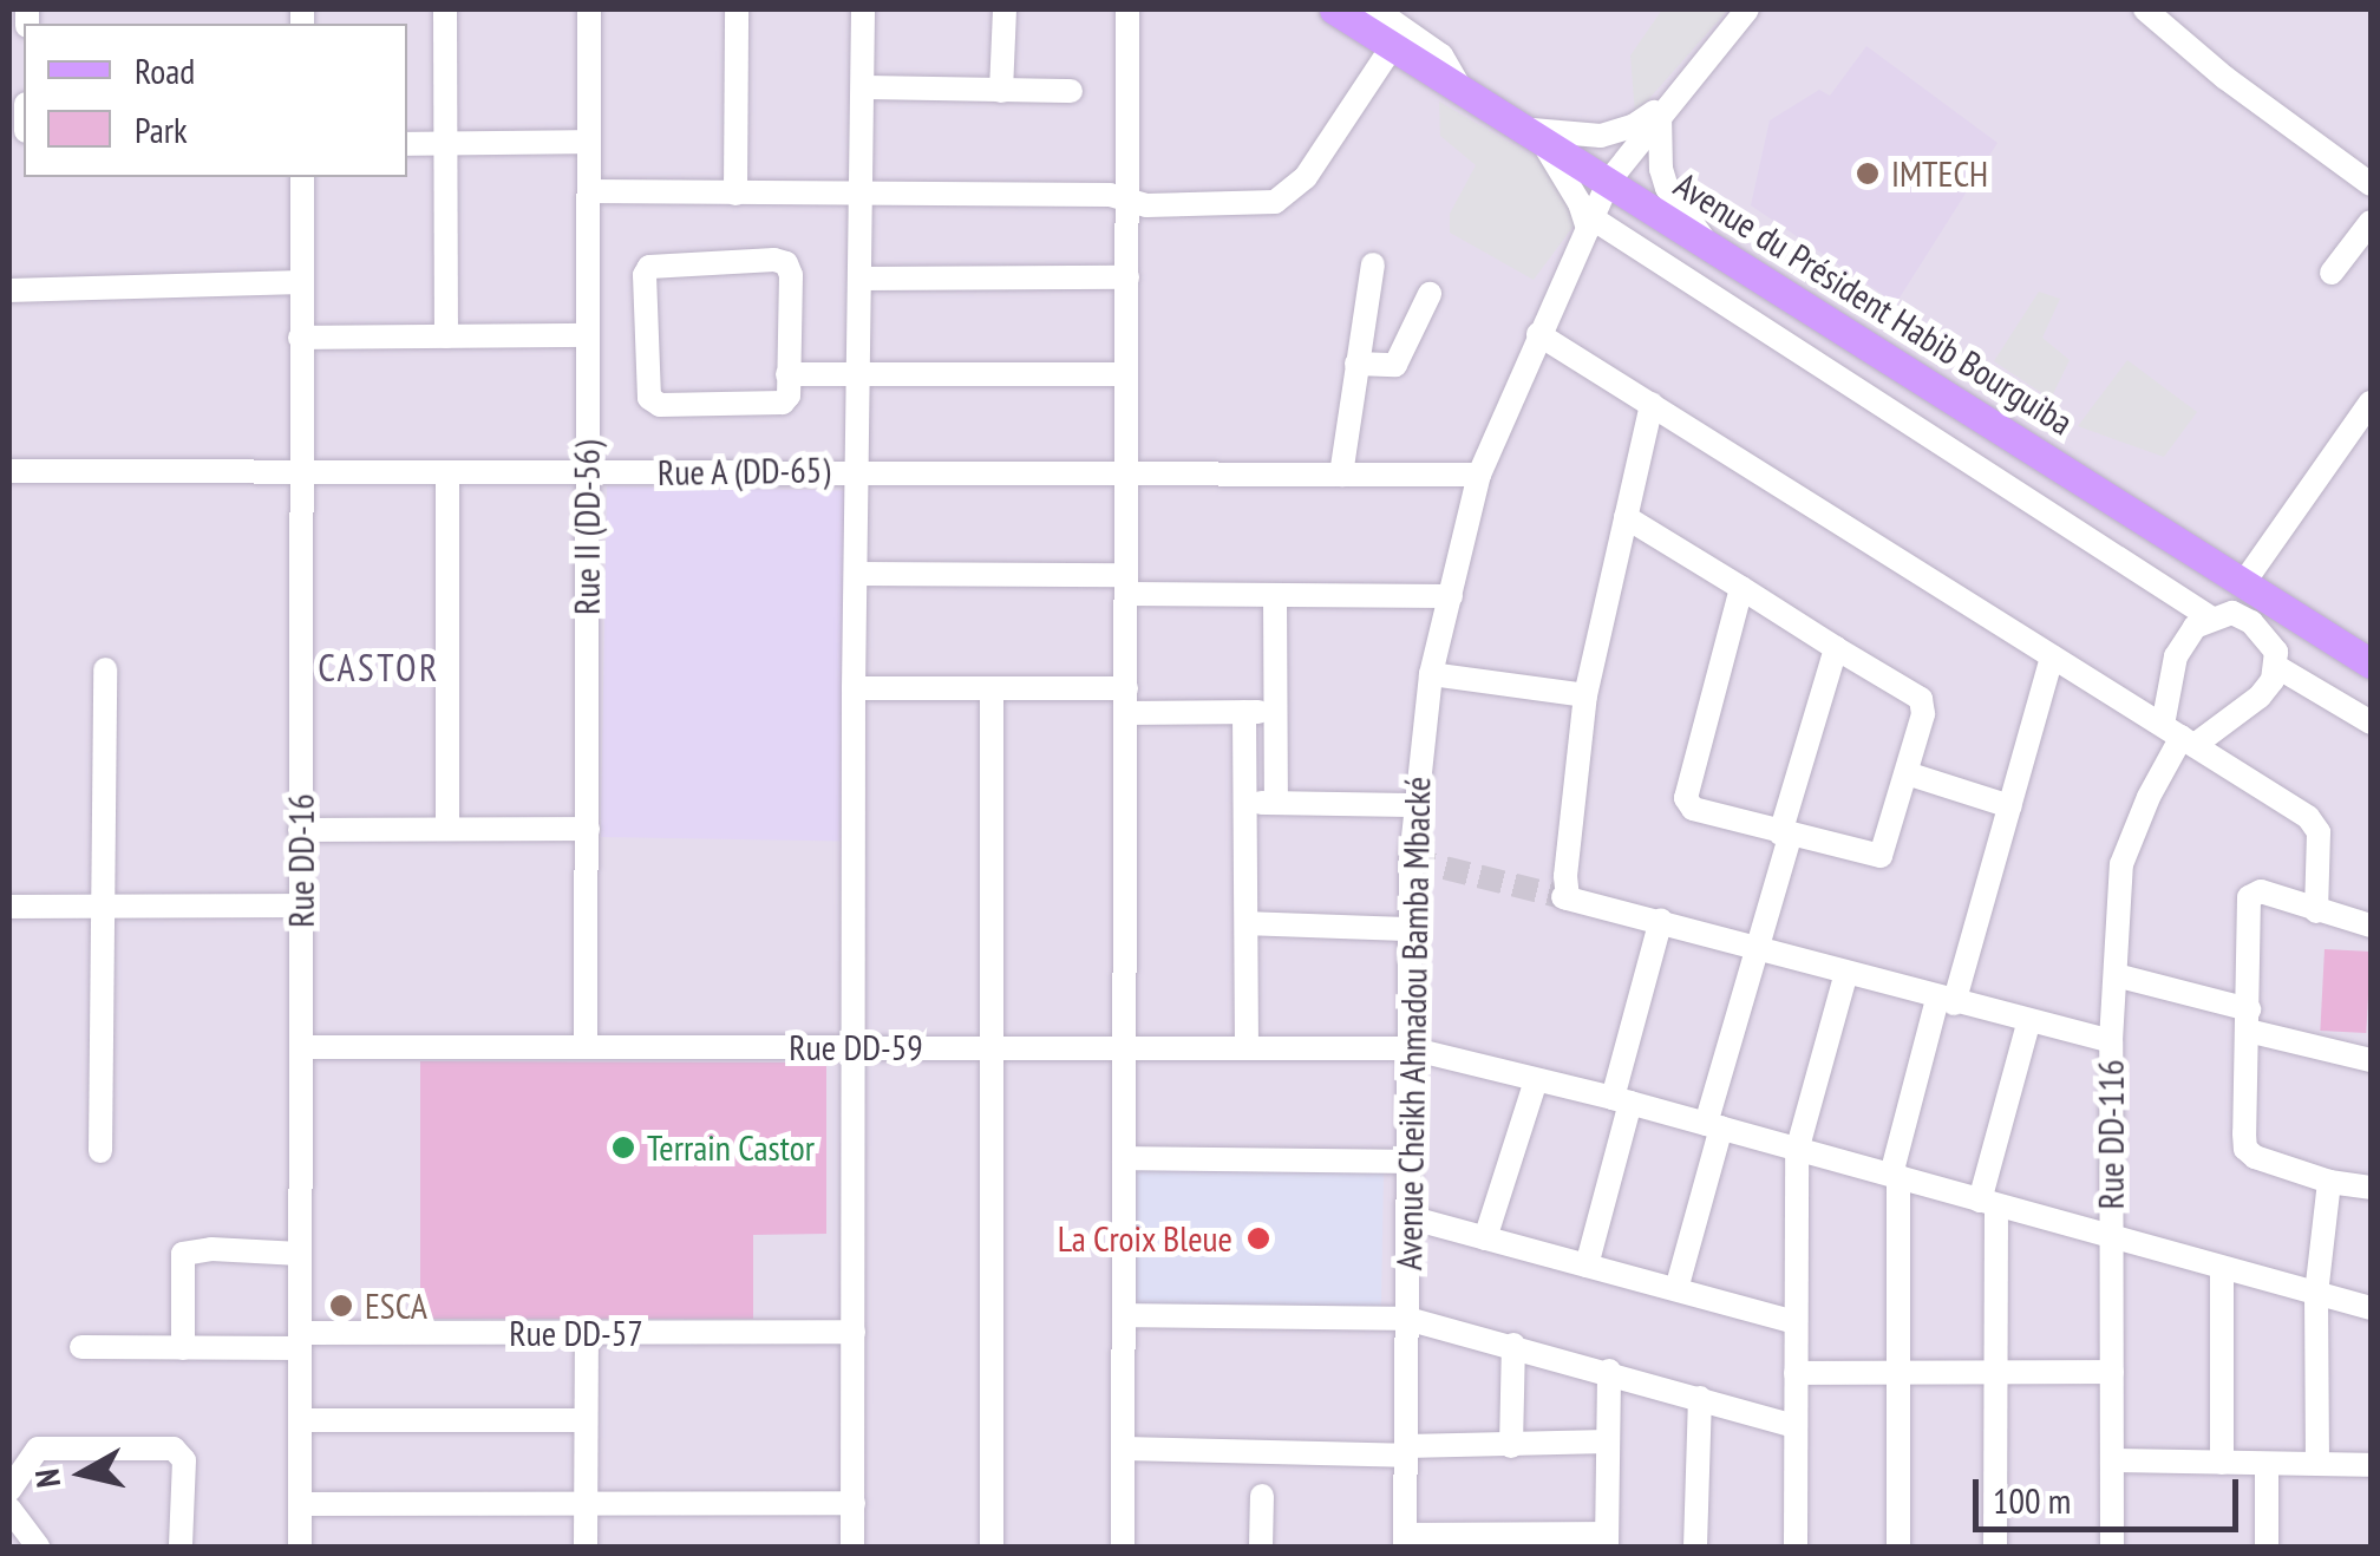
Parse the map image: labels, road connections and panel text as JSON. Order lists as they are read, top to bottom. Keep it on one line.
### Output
{"streets":{"main road":["Avenue du Président Habib Bourguiba"],"street":["Rue A (DD-65)","Rue II (DD-56)","Rue DD-16","Avenue Cheikh Ahmadou Bamba Mbacké","Rue DD-59","Rue DD-116","Rue DD-57"]},"crossings":[["Avenue du Président Habib Bourguiba","Avenue Cheikh Ahmadou Bamba Mbacké"],["Rue A (DD-65)","Rue II (DD-56)"],["Rue A (DD-65)","Rue DD-16"],["Rue A (DD-65)","Avenue Cheikh Ahmadou Bamba Mbacké"],["Rue II (DD-56)","Rue DD-59"],["Rue DD-16","Rue DD-59"],["Rue DD-16","Rue DD-57"],["Avenue Cheikh Ahmadou Bamba Mbacké","Rue DD-59"],["Rue DD-59","Rue DD-116"]],"districts":["CASTOR"],"places":["IMTECH","Terrain Castor","La Croix Bleue","ESCA"],"legend":["Road","Park"],"scale_bar":"100 m","north":"left"}
